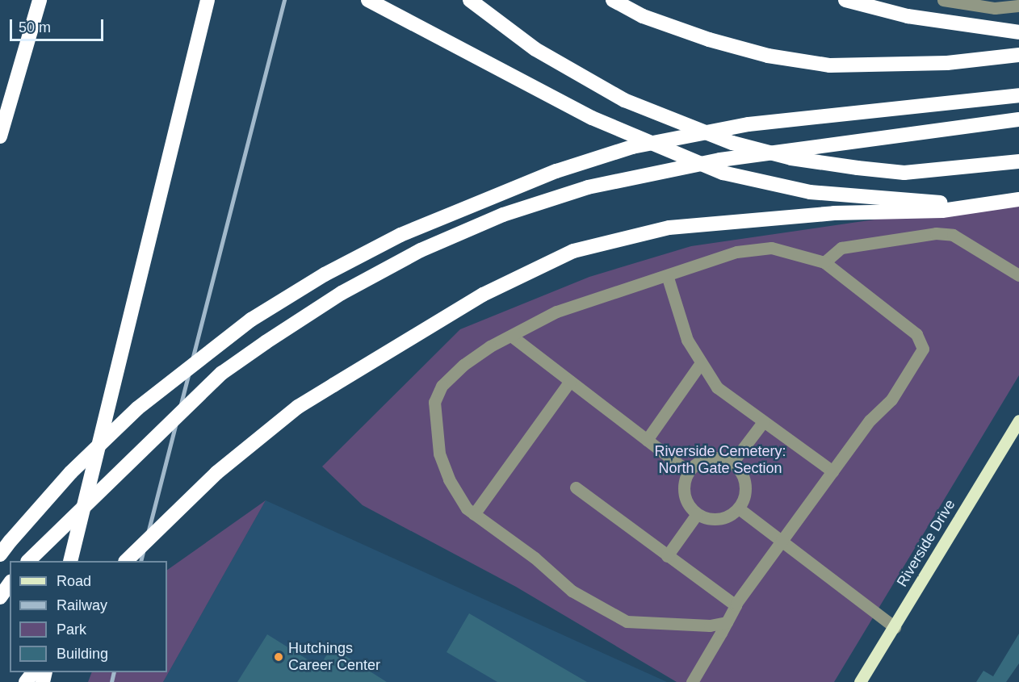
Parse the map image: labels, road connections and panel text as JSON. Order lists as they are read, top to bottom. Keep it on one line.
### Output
{"streets":{"main road":["Riverside Drive"]},"parks":["Riverside Cemetery: North Gate Section"],"places":["Hutchings Career Center"],"legend":["Road","Railway","Park","Building"],"scale_bar":"50 m"}
